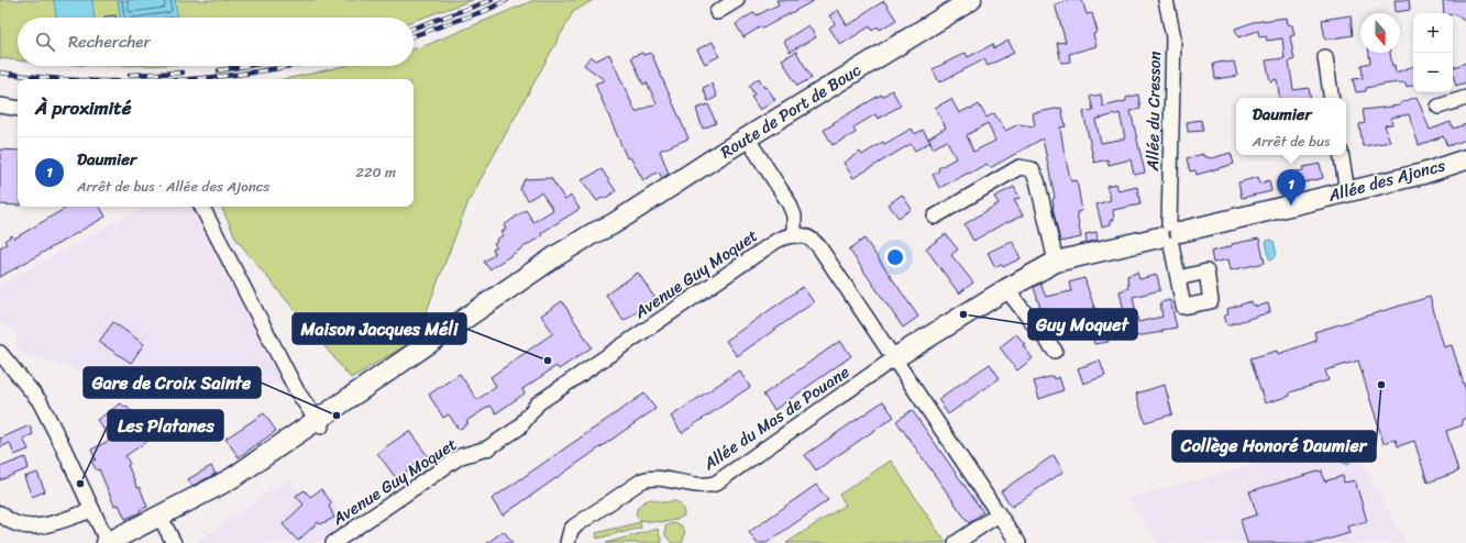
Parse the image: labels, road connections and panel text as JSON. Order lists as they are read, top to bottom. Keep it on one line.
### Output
{"streets":{"main road":["Route de Port de Bouc","Allée des Ajoncs"],"street":["Allée du Cresson","Avenue Guy Moquet","Allée du Mas de Pouane"]},"crossings":[["Allée du Cresson","Allée des Ajoncs"],["Allée des Ajoncs","Allée du Mas de Pouane"]],"places":["Guy Moquet","Maison Jacques Méli","Collège Honoré Daumier","Gare de Croix Sainte","Les Platanes"],"north":"bottom","page":{"map_buttons":["+","−"],"search":"Rechercher","heading":"À proximité","popup":["Daumier","Arrêt de bus"],"list":[{"mark":"1","name":"Daumier","note":"Arrêt de bus · Allée des Ajoncs","value":"220 m"}],"pins":"1"}}
